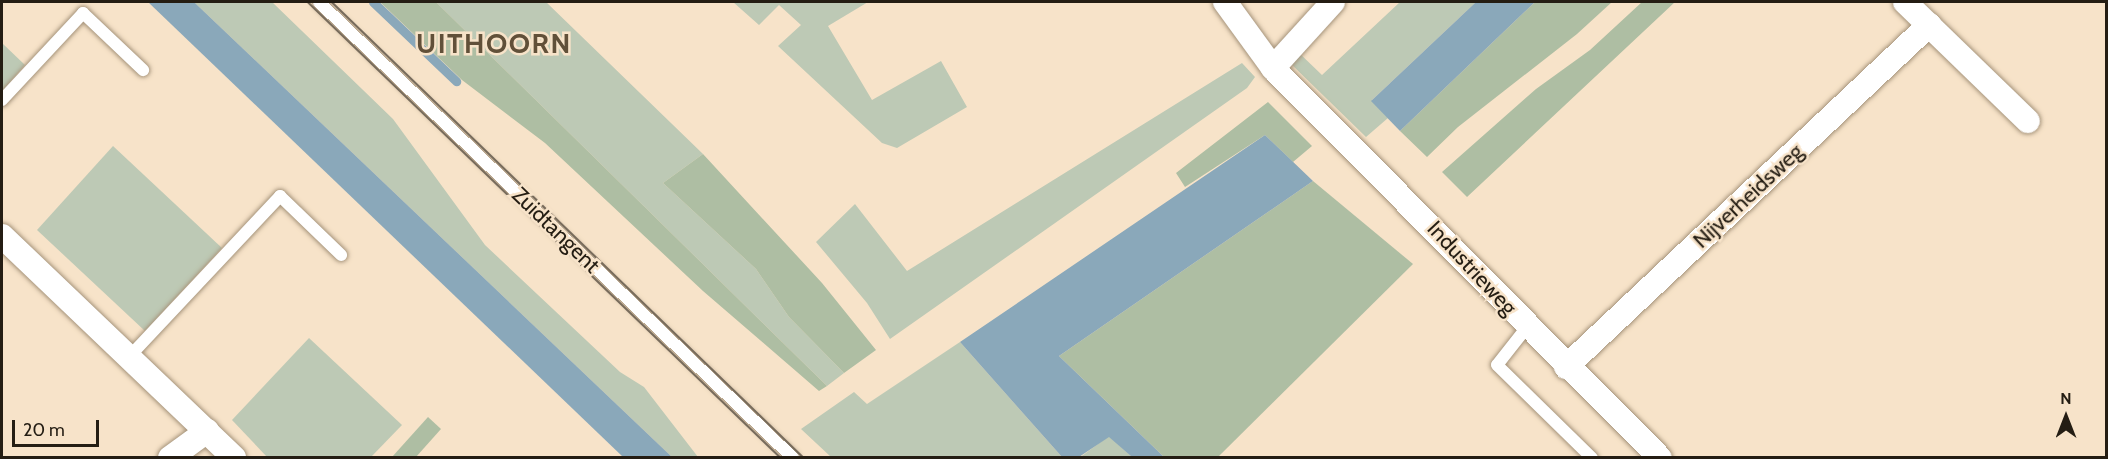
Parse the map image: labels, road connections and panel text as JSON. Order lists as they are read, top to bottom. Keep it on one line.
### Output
{"streets":{"street":["Nijverheidsweg","Industrieweg"],"lane":["Zuidtangent"]},"crossings":[["Nijverheidsweg","Industrieweg"]],"districts":["UITHOORN"],"scale_bar":"20 m","north":"top"}
